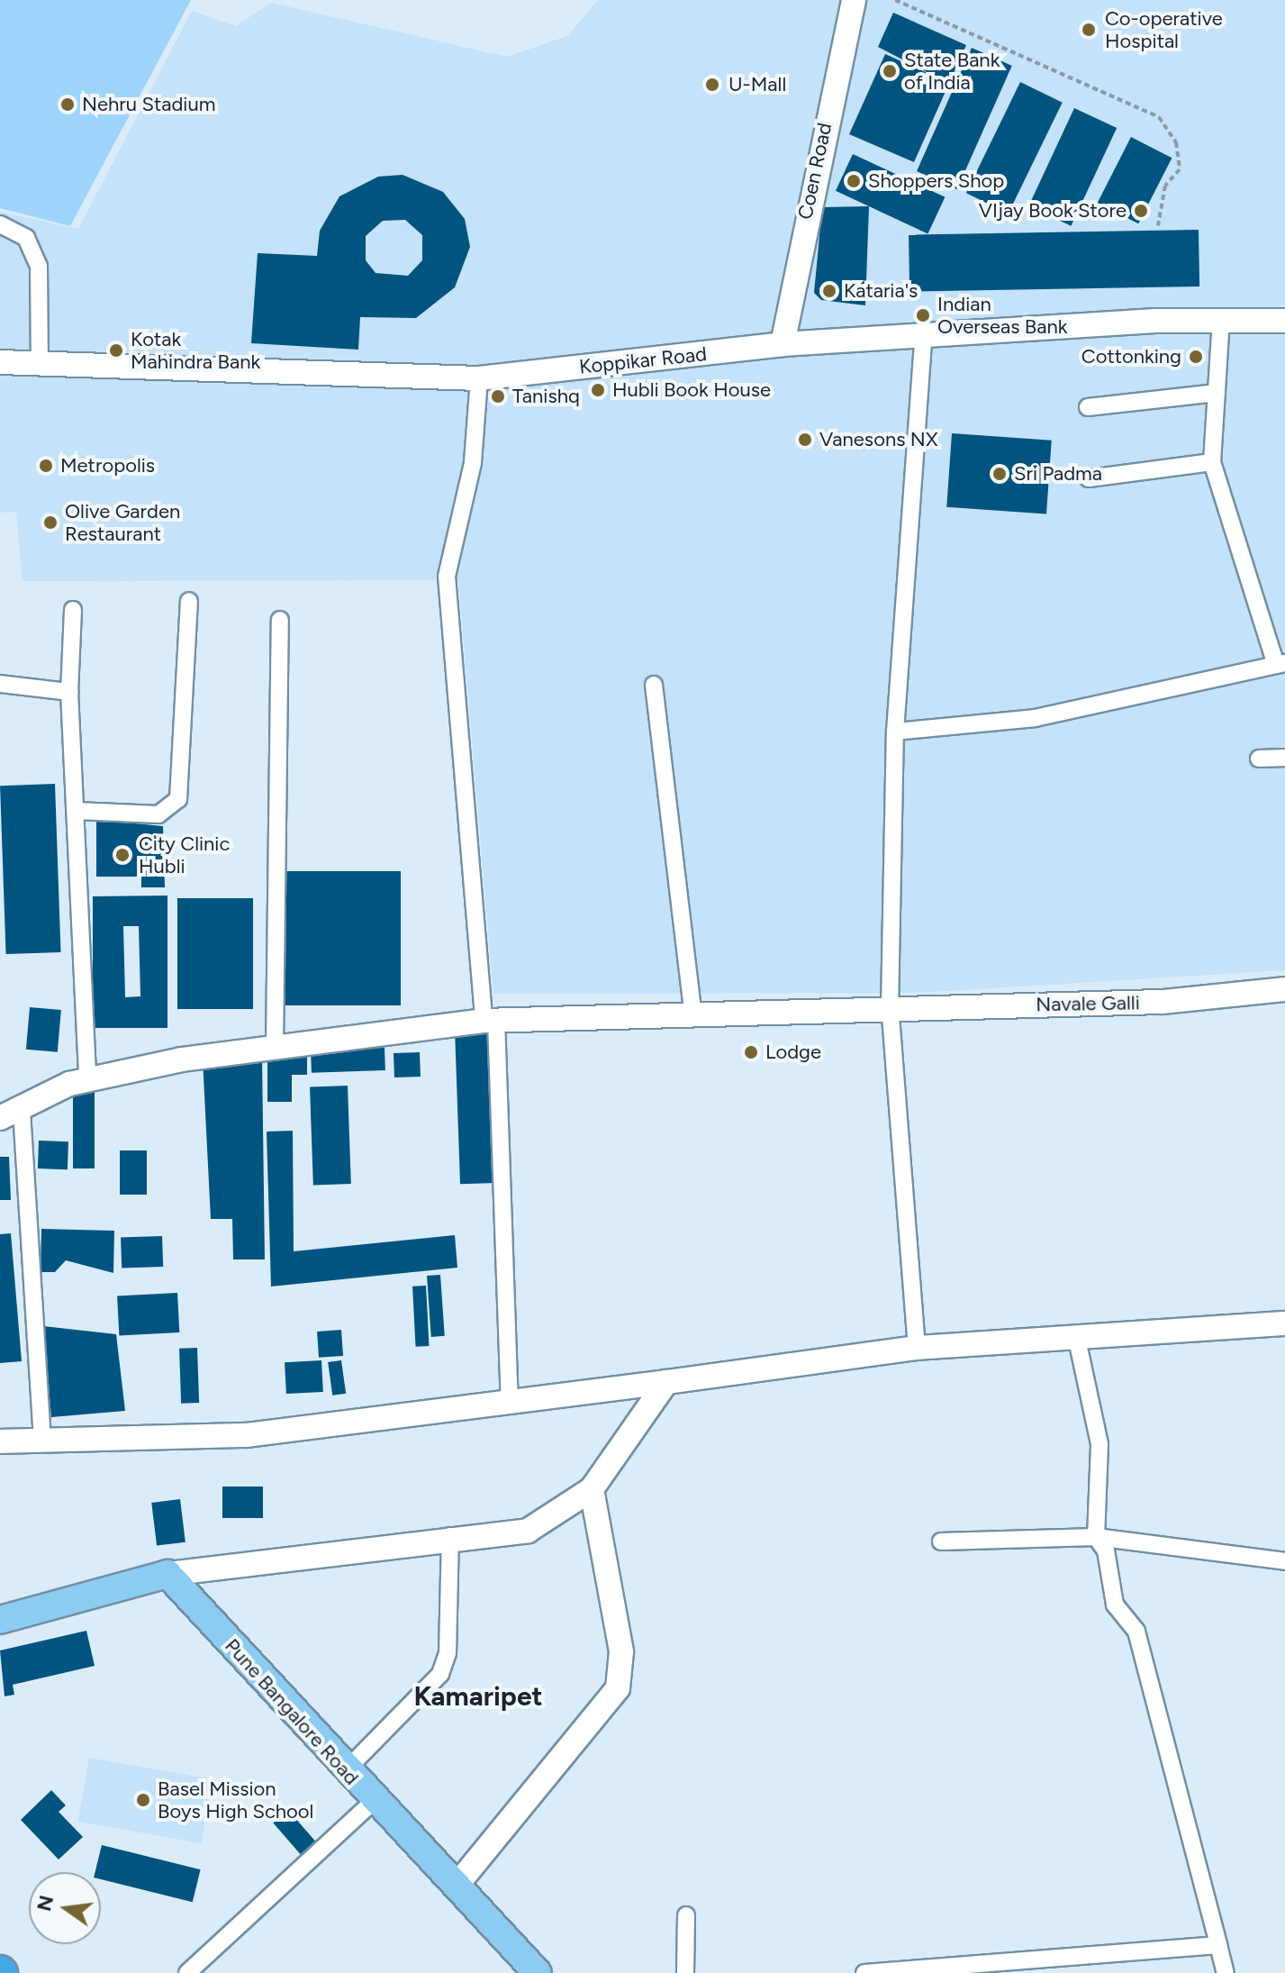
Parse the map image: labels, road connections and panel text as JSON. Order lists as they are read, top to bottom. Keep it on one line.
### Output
{"streets":{"main road":["Pune Bangalore Road"],"street":["Coen Road","Koppikar Road","Navale Galli"]},"crossings":[["Coen Road","Koppikar Road"]],"districts":["Kamaripet"],"places":["Co-operative Hospital","State Bank of India","U-Mall","Nehru Stadium","Shoppers Shop","VIjay Book Store","Kataria's","Indian Overseas Bank","Kotak Mahindra Bank","Cottonking","Hubli Book House","Tanishq","Vanesons NX","Metropolis","Sri Padma","Olive Garden Restaurant","City Clinic Hubli","Lodge","Basel Mission Boys High School"],"north":"left"}
